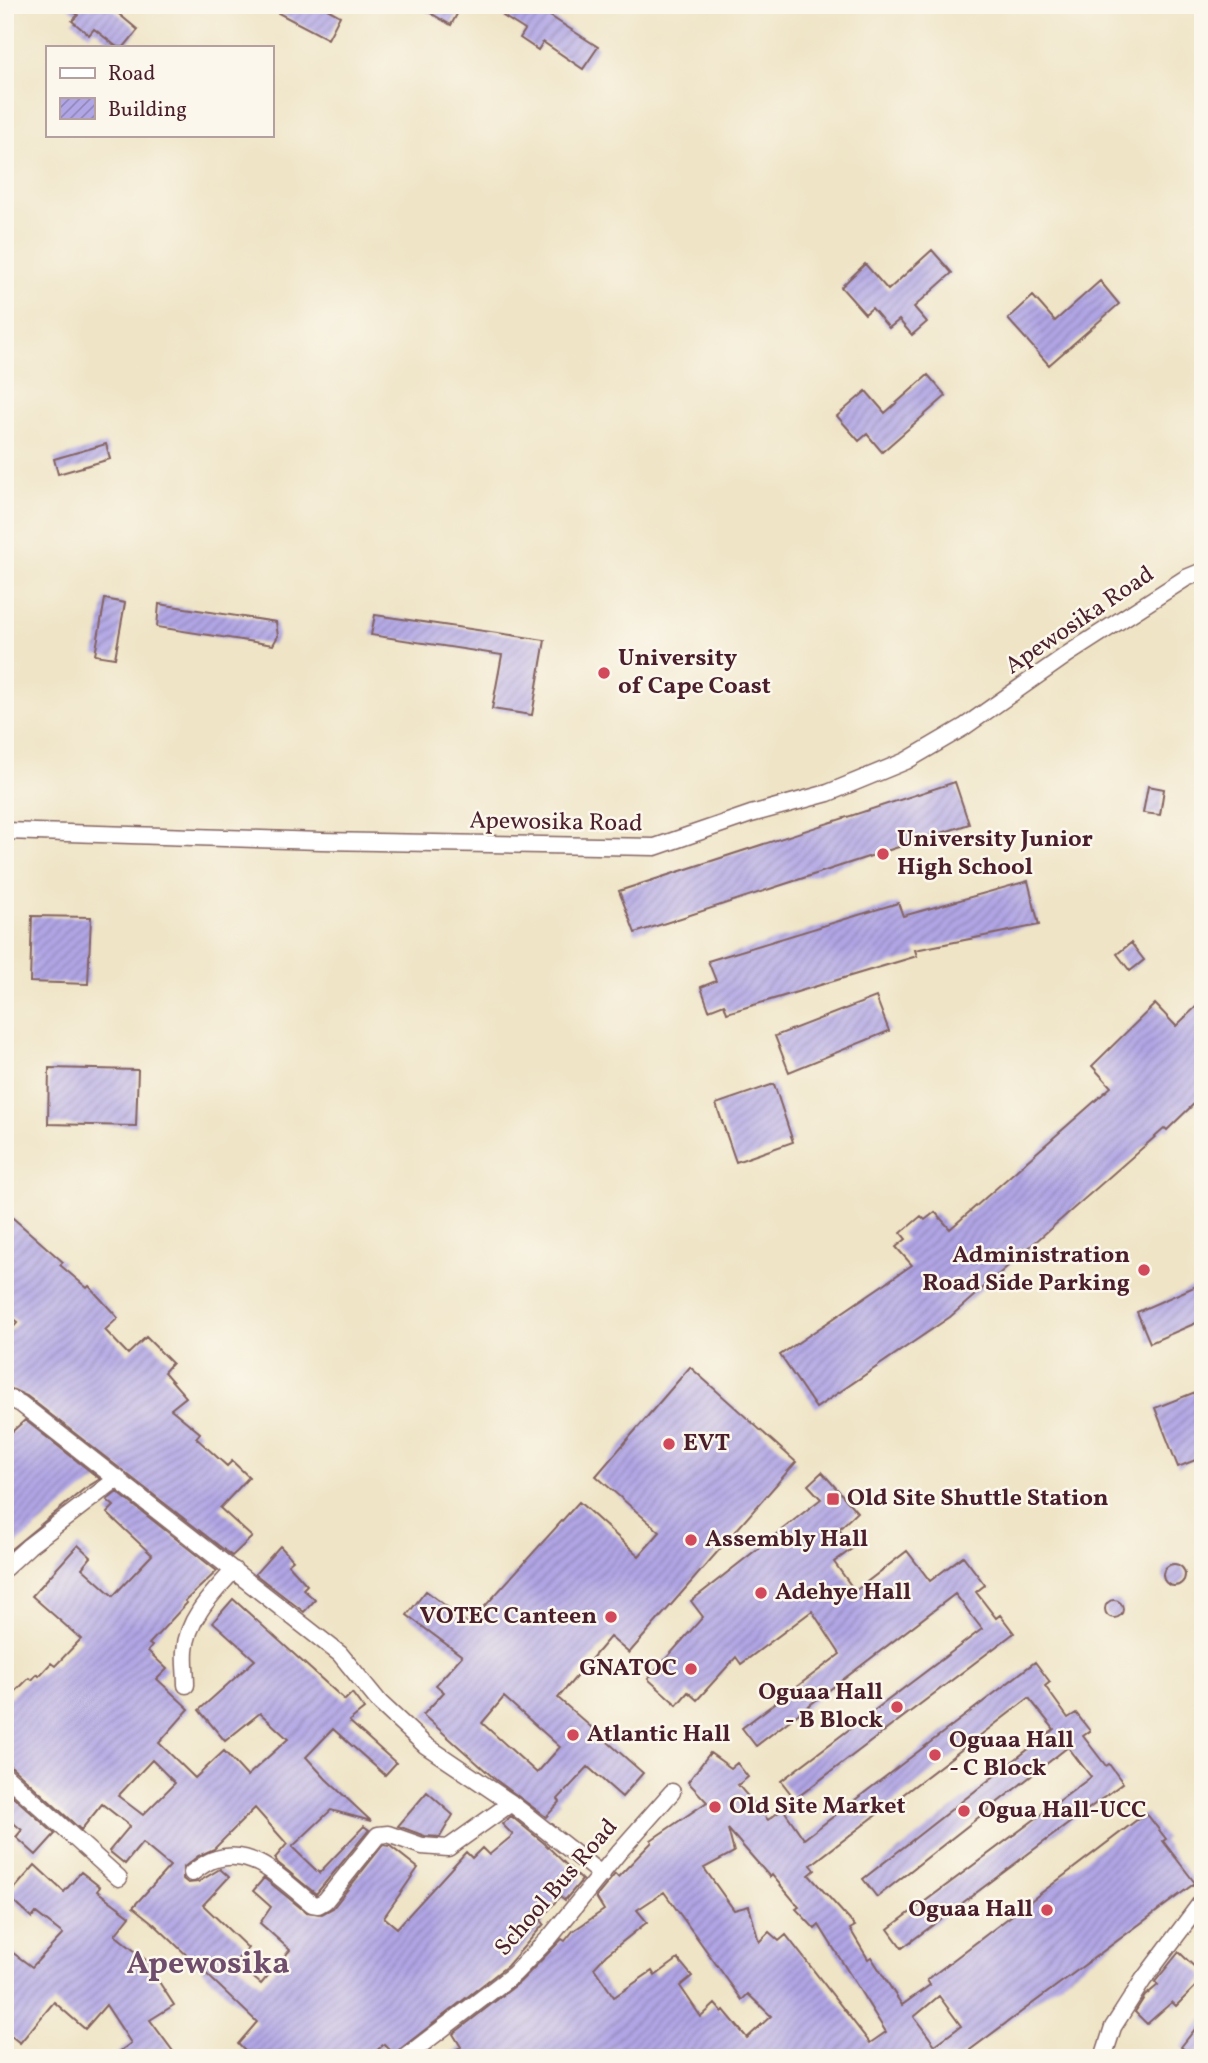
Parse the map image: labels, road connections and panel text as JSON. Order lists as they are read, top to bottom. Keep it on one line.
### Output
{"streets":{"street":["Apewosika Road","School Bus Road"]},"districts":["Apewosika"],"places":{"other":["University of Cape Coast","University Junior High School","Administration Road Side Parking","EVT","Assembly Hall","Adehye Hall","VOTEC Canteen","GNATOC","Oguaa Hall - B Block","Atlantic Hall","Oguaa Hall - C Block","Old Site Market","Ogua Hall-UCC","Oguaa Hall"],"transit":["Old Site Shuttle Station"]},"legend":["Road","Building"]}
